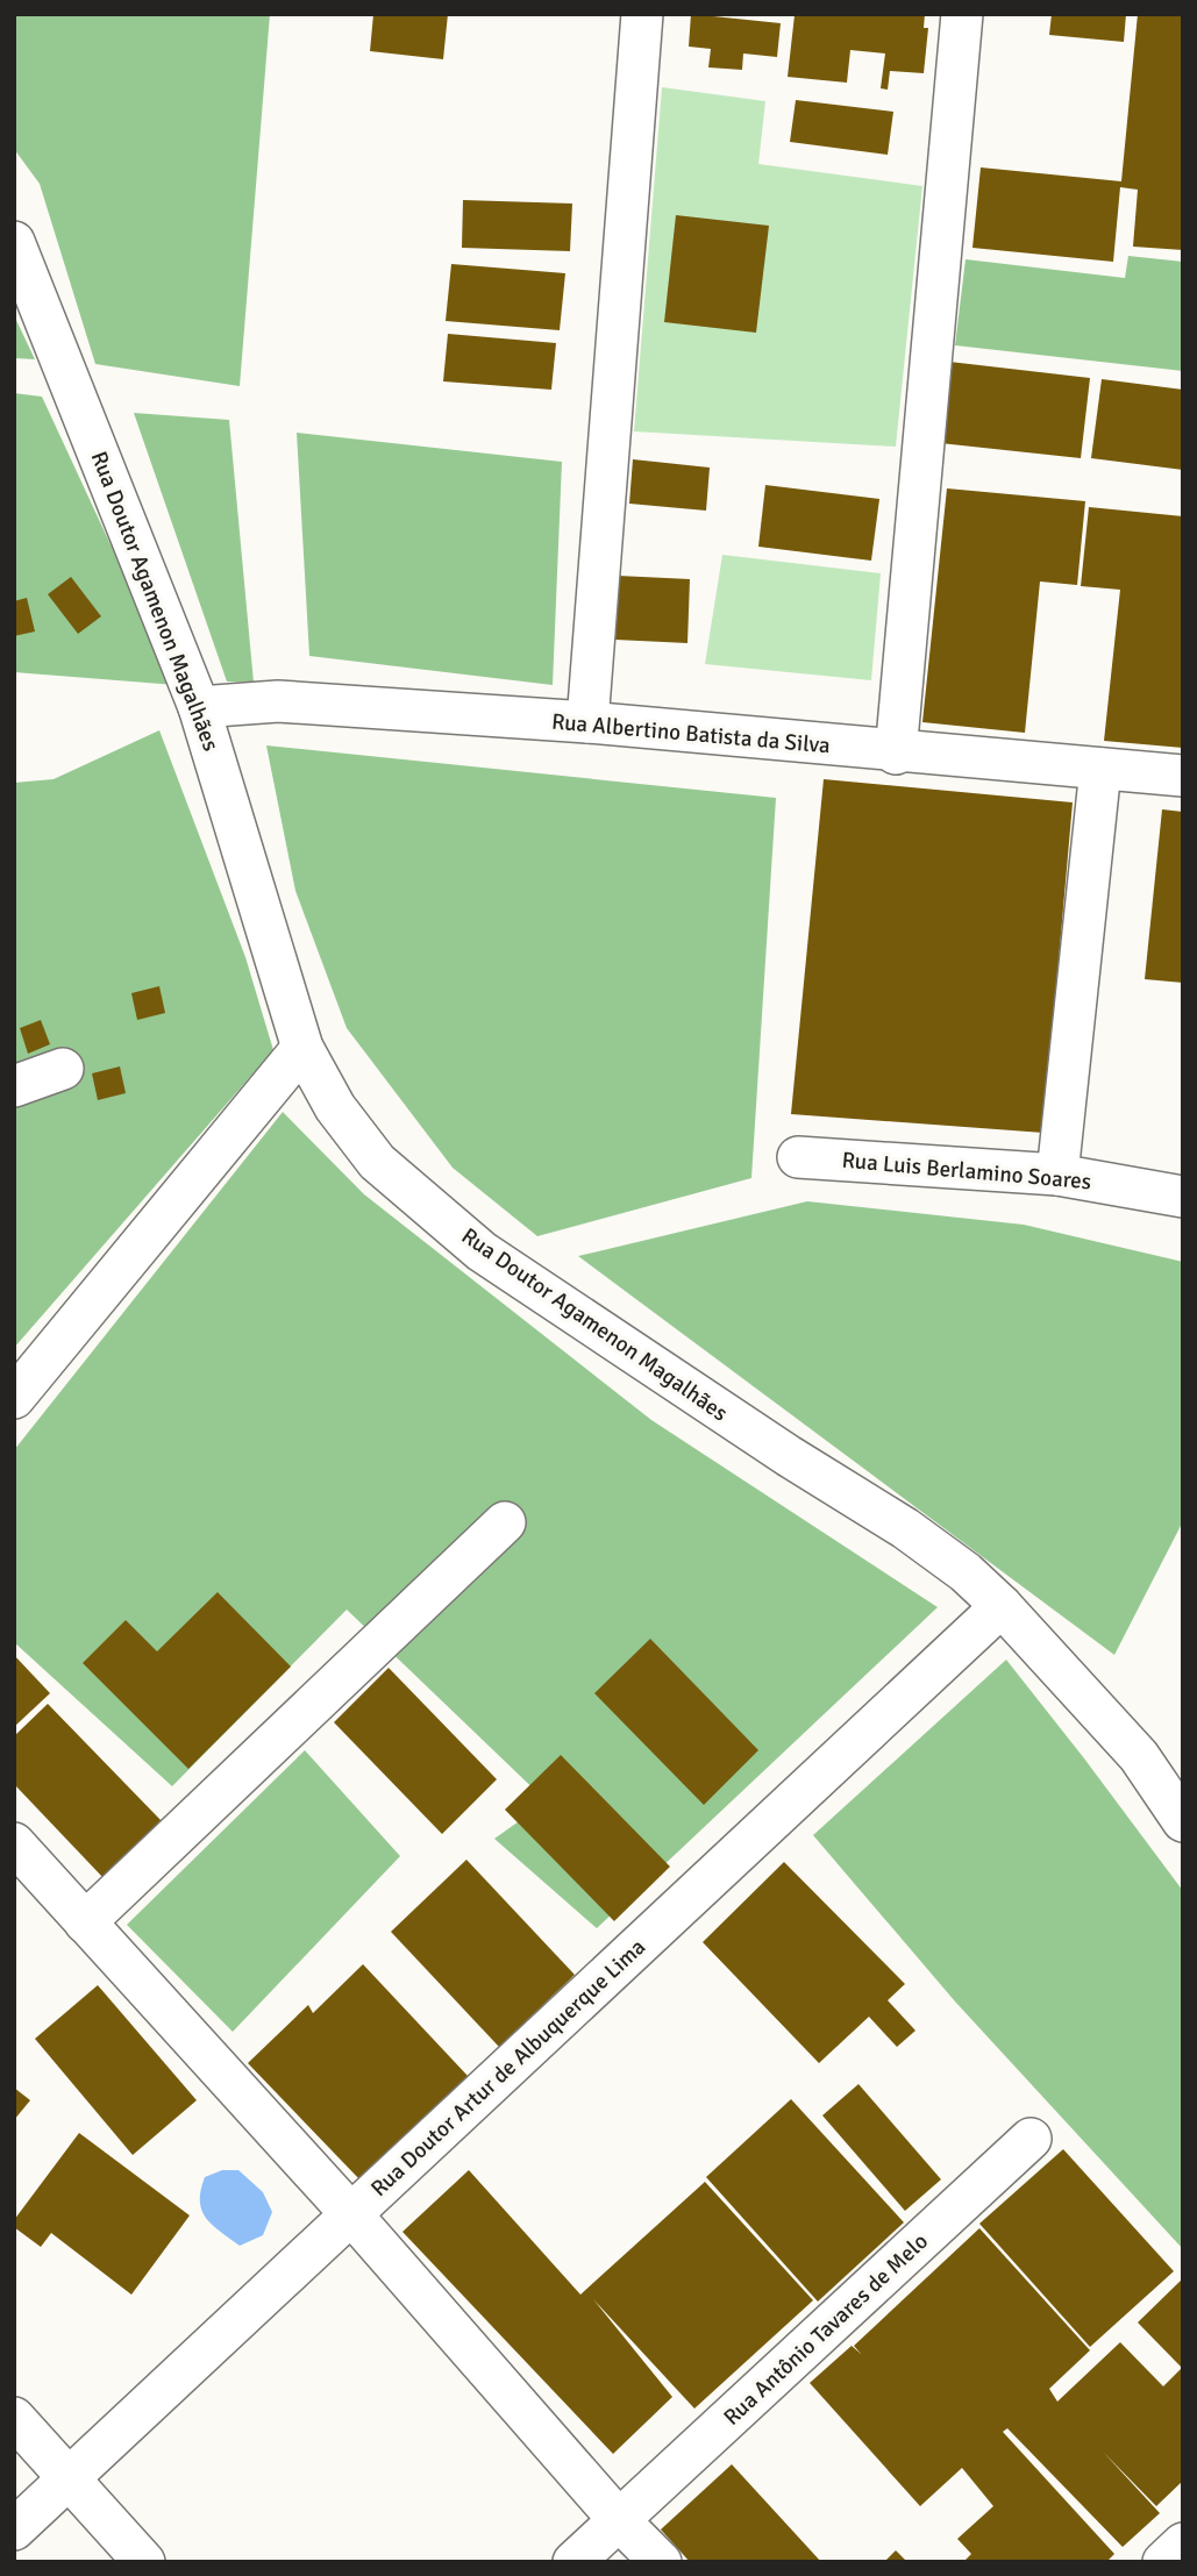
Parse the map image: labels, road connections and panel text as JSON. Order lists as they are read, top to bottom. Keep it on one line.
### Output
{"streets":{"street":["Rua Doutor Agamenon Magalhães","Rua Albertino Batista da Silva","Rua Luis Berlamino Soares","Rua Doutor Artur de Albuquerque Lima","Rua Antônio Tavares de Melo"]},"crossings":[["Rua Doutor Agamenon Magalhães","Rua Albertino Batista da Silva"],["Rua Doutor Agamenon Magalhães","Rua Doutor Artur de Albuquerque Lima"]]}
